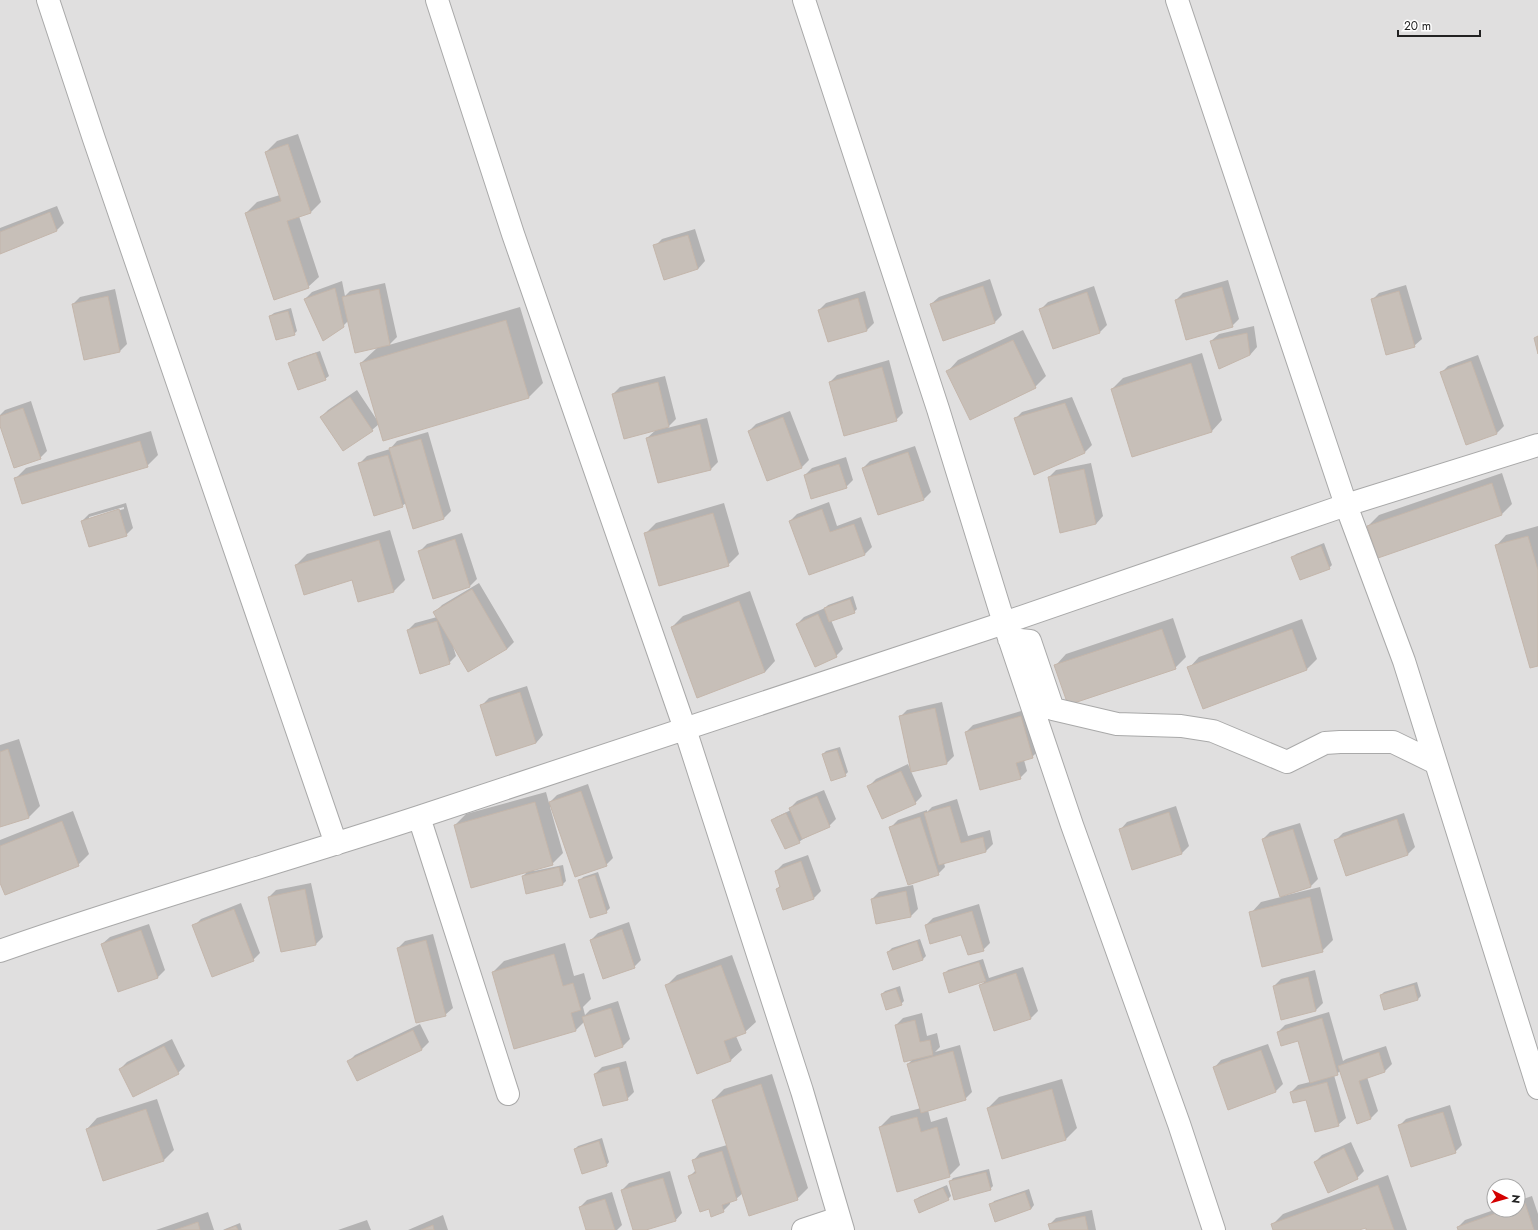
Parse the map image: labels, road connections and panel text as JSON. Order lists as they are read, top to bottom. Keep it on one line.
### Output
{"scale_bar":"20 m","north":"right"}
